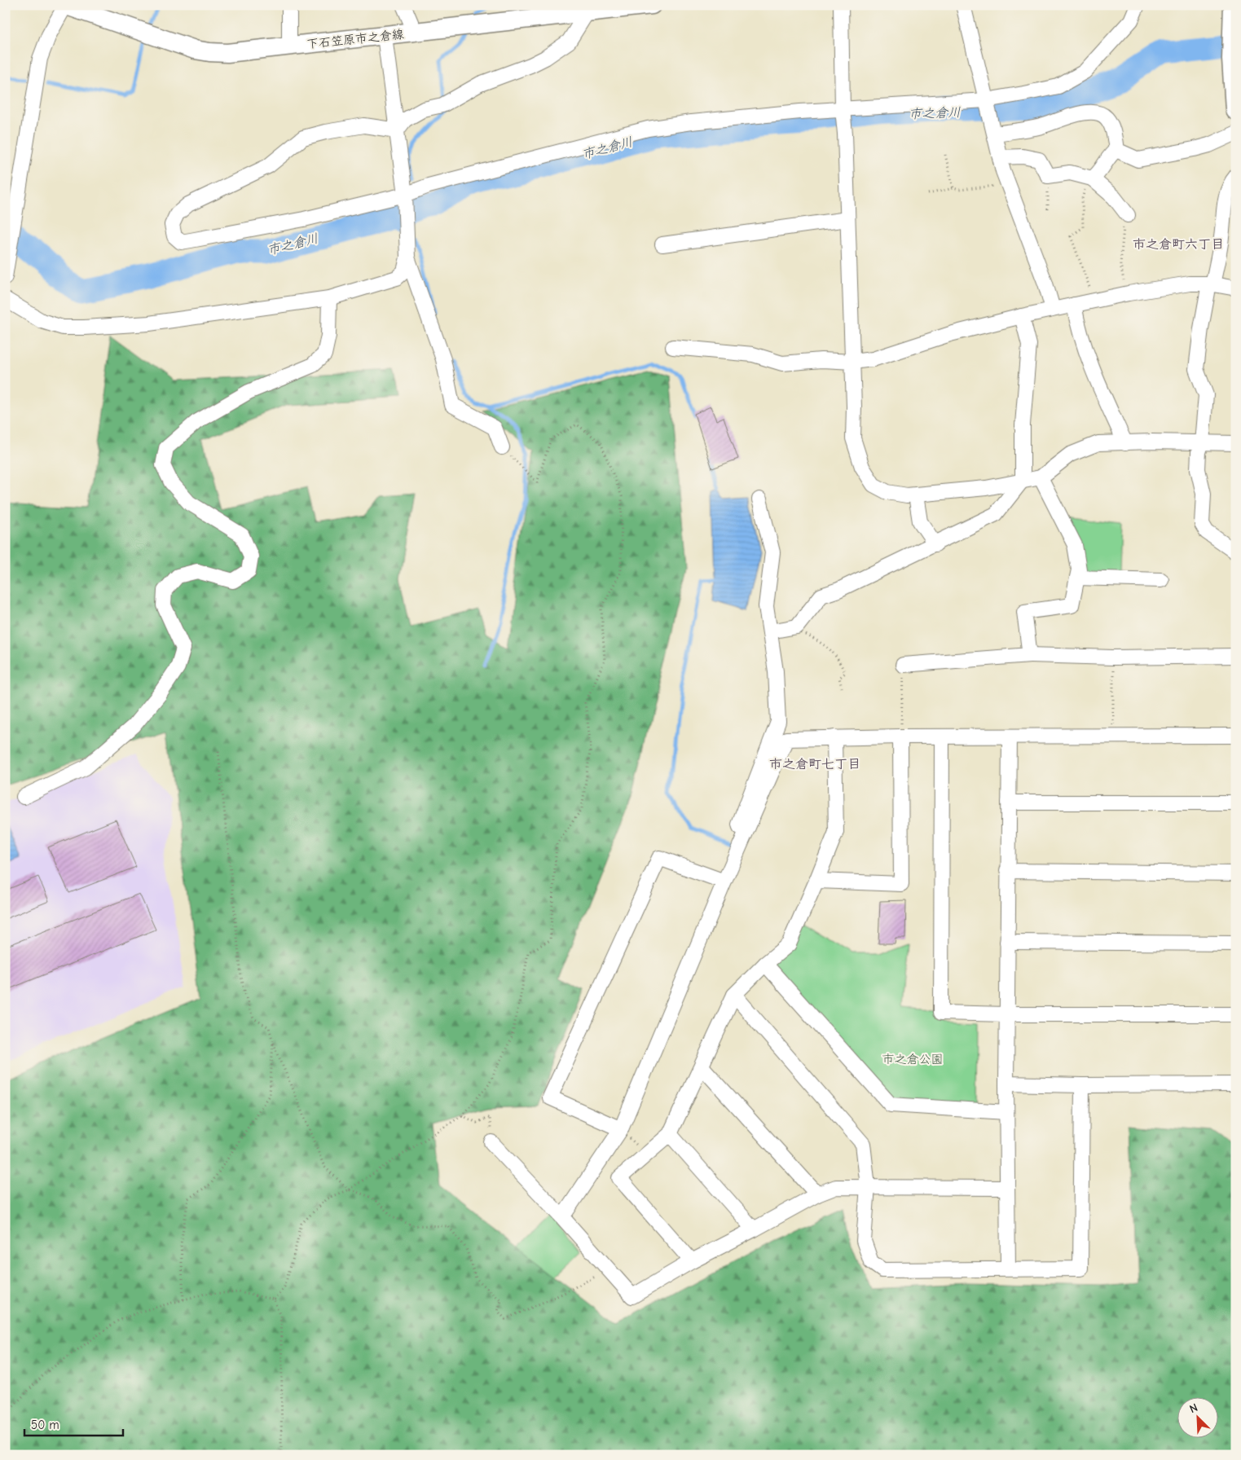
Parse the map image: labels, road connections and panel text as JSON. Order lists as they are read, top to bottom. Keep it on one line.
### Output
{"streets":{"main road":["下石笠原市之倉線"]},"districts":["市之倉町六丁目","市之倉町七丁目"],"water":["市之倉川"],"parks":["市之倉公園"],"scale_bar":"50 m","north":"top left"}
